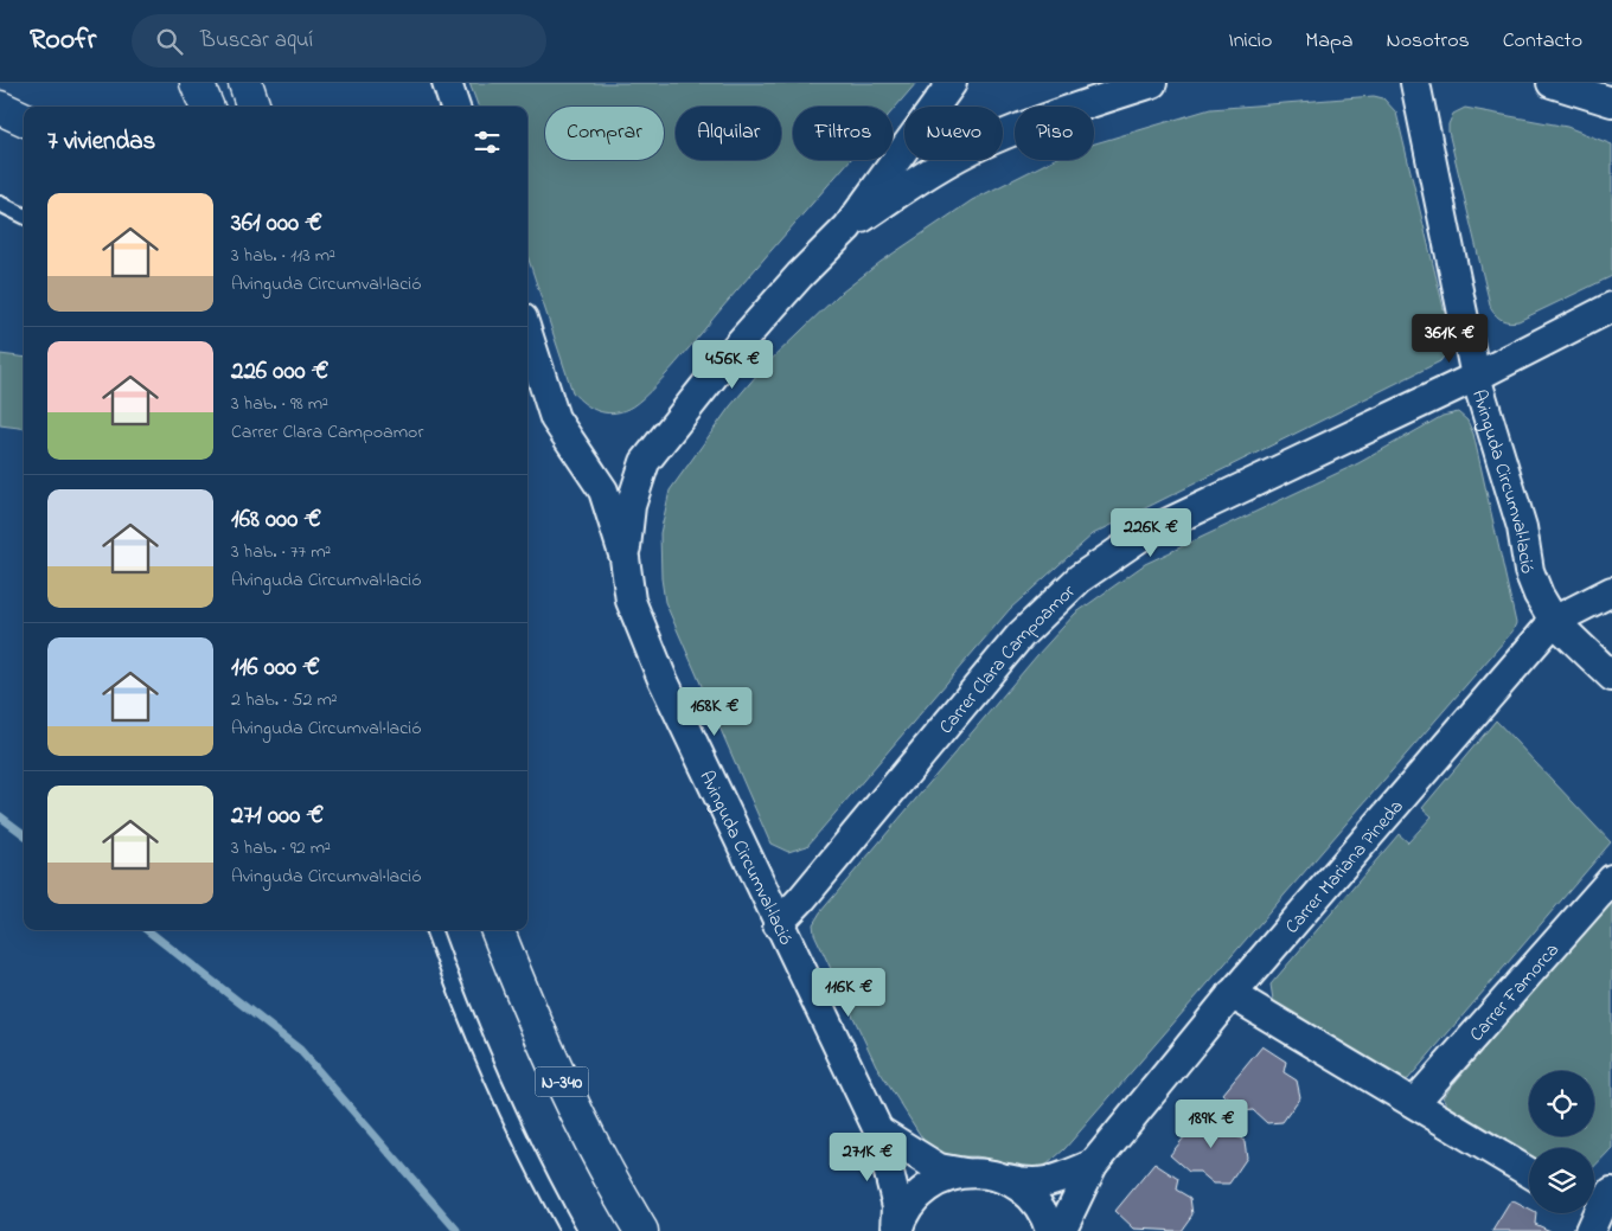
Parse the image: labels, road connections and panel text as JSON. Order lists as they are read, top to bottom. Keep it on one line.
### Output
{"streets":{"main road":["N-340"],"street":["Avinguda Circumval·lació","Carrer Clara Campoamor","Carrer Mariana Pineda","Carrer Famorca"]},"crossings":[["Avinguda Circumval·lació","Carrer Clara Campoamor"],["Avinguda Circumval·lació","Carrer Mariana Pineda"]],"page":{"header":"Roofr","search":"Buscar aquí","nav":["Inicio","Mapa","Nosotros","Contacto"],"chip":["Comprar","Alquilar","Filtros","Nuevo","Piso"],"heading":"7 viviendas","list":[{"name":"361 000 €","note":"3 hab. · 113 m² · Avinguda Circumval·lació"},{"name":"226 000 €","note":"3 hab. · 98 m² · Carrer Clara Campoamor"},{"name":"168 000 €","note":"3 hab. · 77 m² · Avinguda Circumval·lació"},{"name":"116 000 €","note":"2 hab. · 52 m² · Avinguda Circumval·lació"},{"name":"271 000 €","note":"3 hab. · 92 m² · Avinguda Circumval·lació"}],"price":["361K €","456K €","226K €","168K €","116K €","189K €","271K €"]}}
